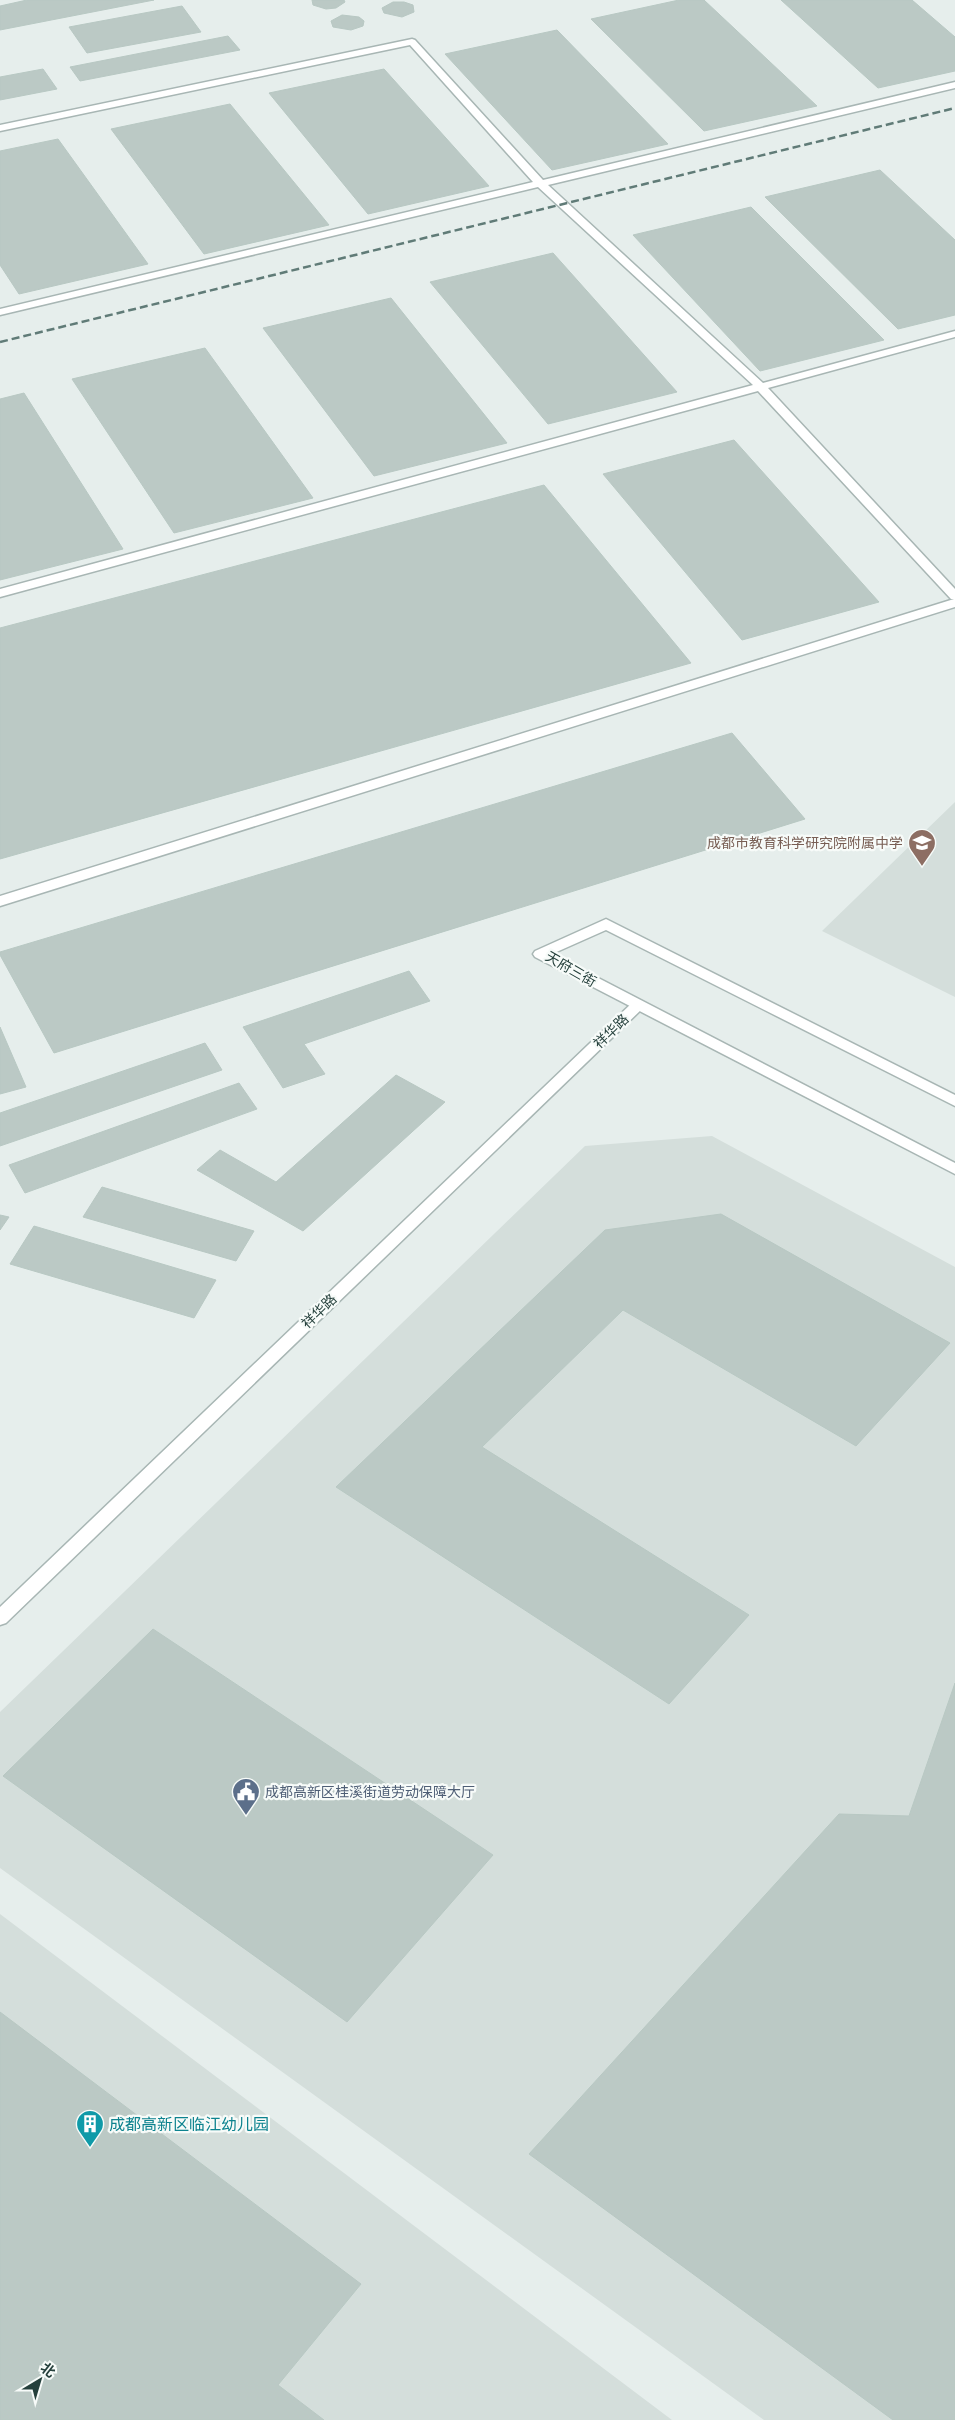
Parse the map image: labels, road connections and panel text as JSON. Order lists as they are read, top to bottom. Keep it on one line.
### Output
{"streets":{"street":["天府三街","祥华路"]},"crossings":[["天府三街","祥华路"]],"places":{"school or university":["成都市教育科学研究院附属中学"],"public building":["成都高新区桂溪街道劳动保障大厅"],"building":["成都高新区临江幼儿园"]},"north":"top right"}
